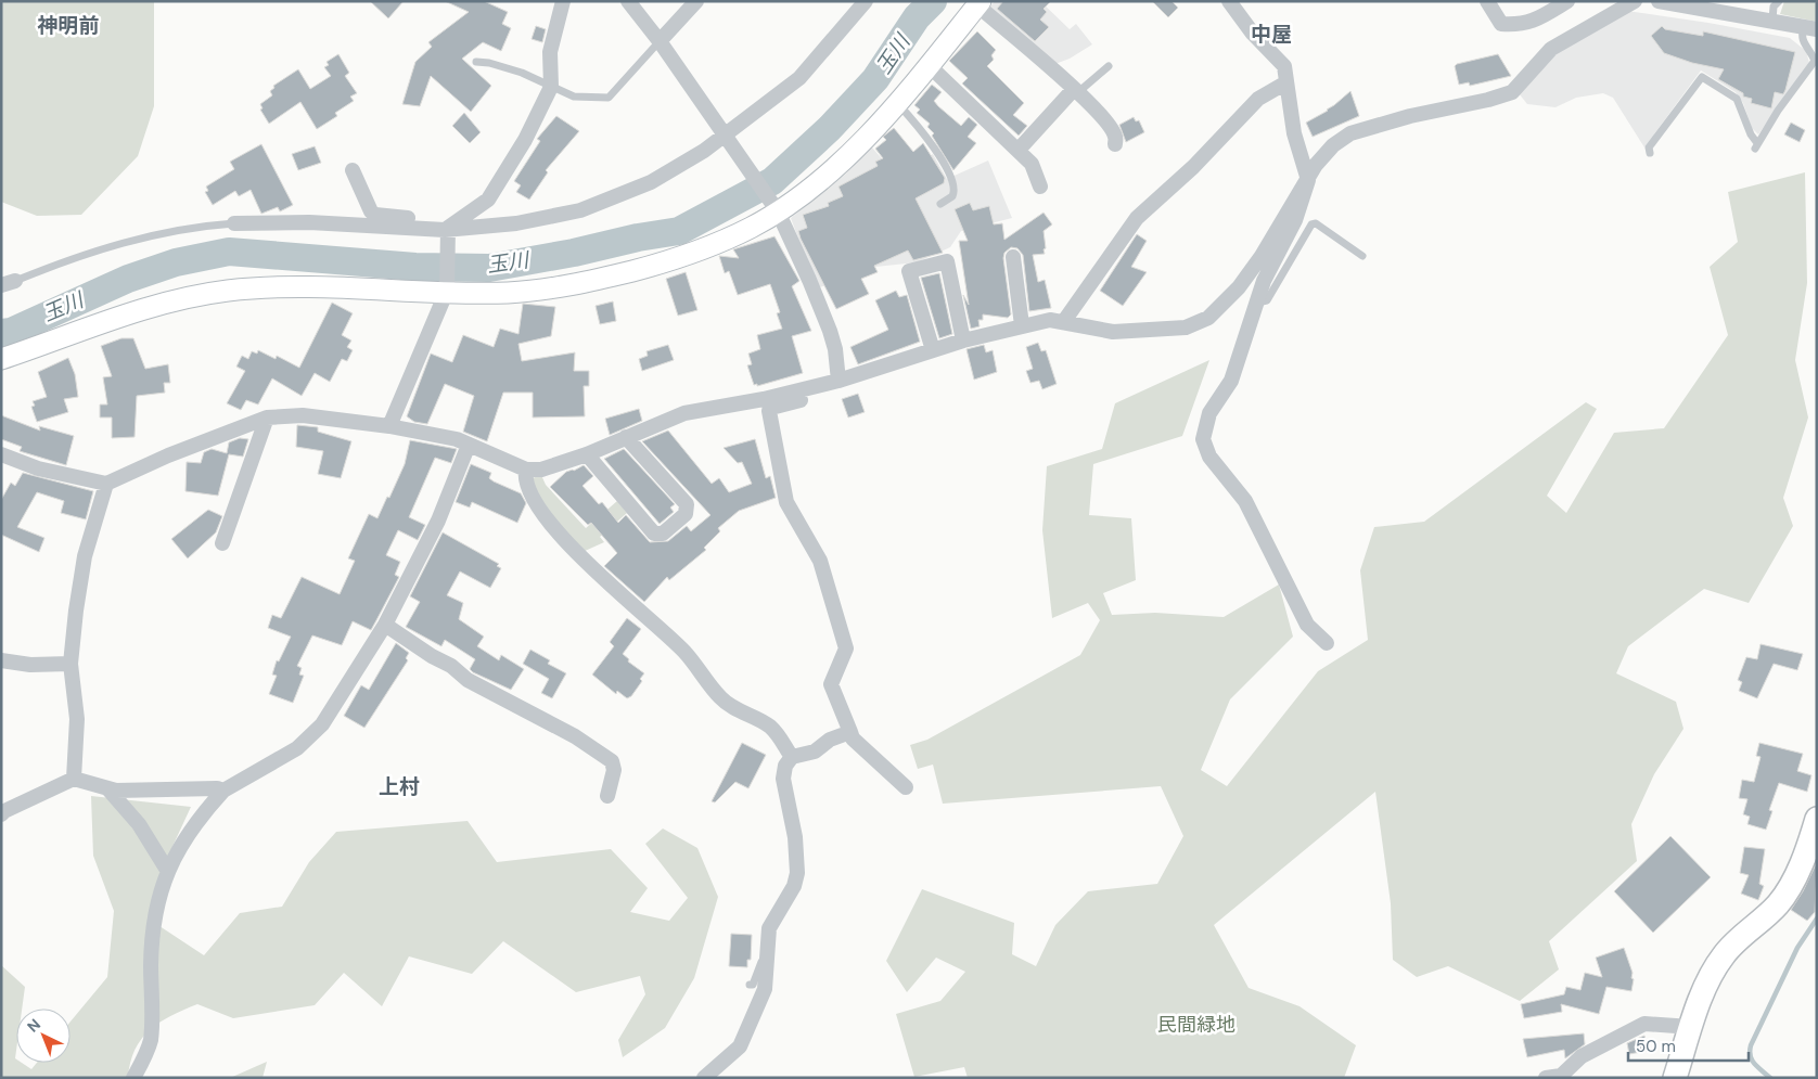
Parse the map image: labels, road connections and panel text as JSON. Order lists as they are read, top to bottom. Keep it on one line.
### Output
{"districts":["神明前","中屋","上村"],"water":["玉川"],"parks":["民間緑地"],"scale_bar":"50 m","north":"top left"}
